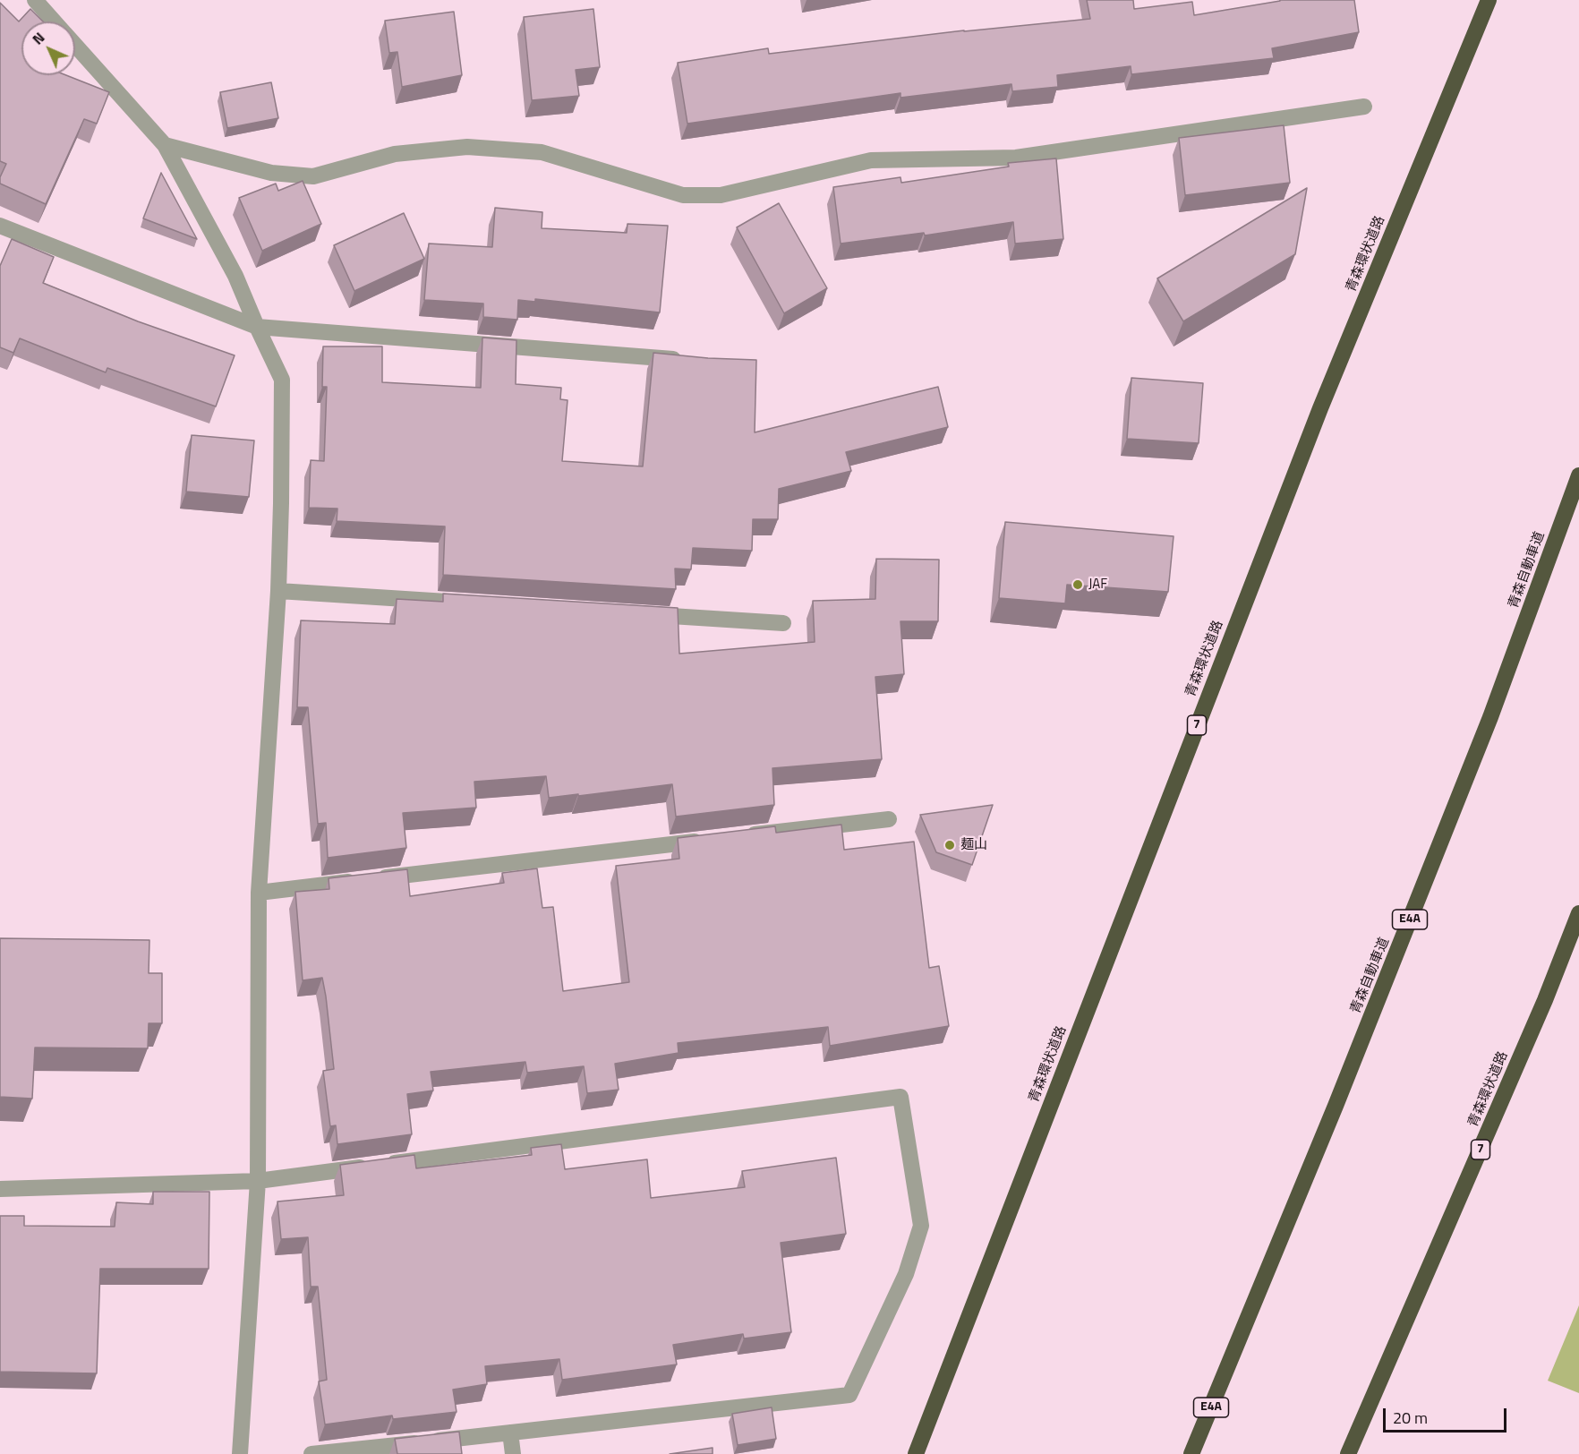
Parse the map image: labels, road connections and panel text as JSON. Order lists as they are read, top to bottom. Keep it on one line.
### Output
{"streets":{"highway":["青森環状道路","青森自動車道","7","E4A"]},"places":["JAF","麺山"],"scale_bar":"20 m","north":"top left"}
